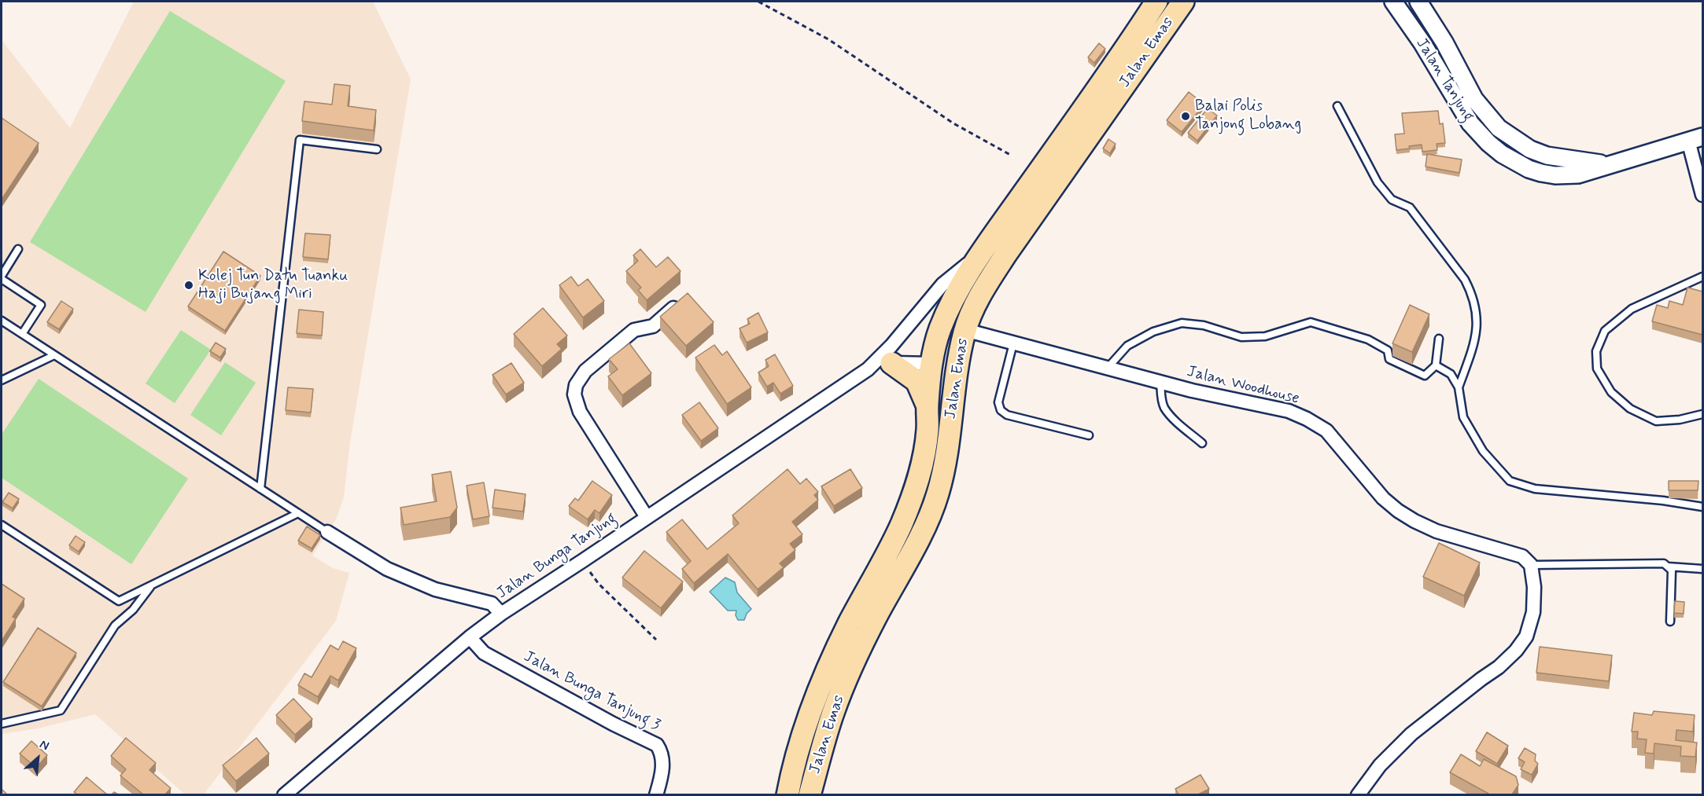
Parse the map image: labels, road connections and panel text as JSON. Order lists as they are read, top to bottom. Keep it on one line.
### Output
{"streets":{"main road":["Jalan Emas"],"street":["Jalan Tanjung","Jalan Woodhouse","Jalan Bunga Tanjung","Jalan Bunga Tanjung 3"]},"crossings":[["Jalan Emas","Jalan Woodhouse"],["Jalan Bunga Tanjung","Jalan Bunga Tanjung 3"]],"places":["Balai Polis Tanjong Lobang","Kolej Tun Datu Tuanku Haji Bujang Miri"],"north":"top right"}
